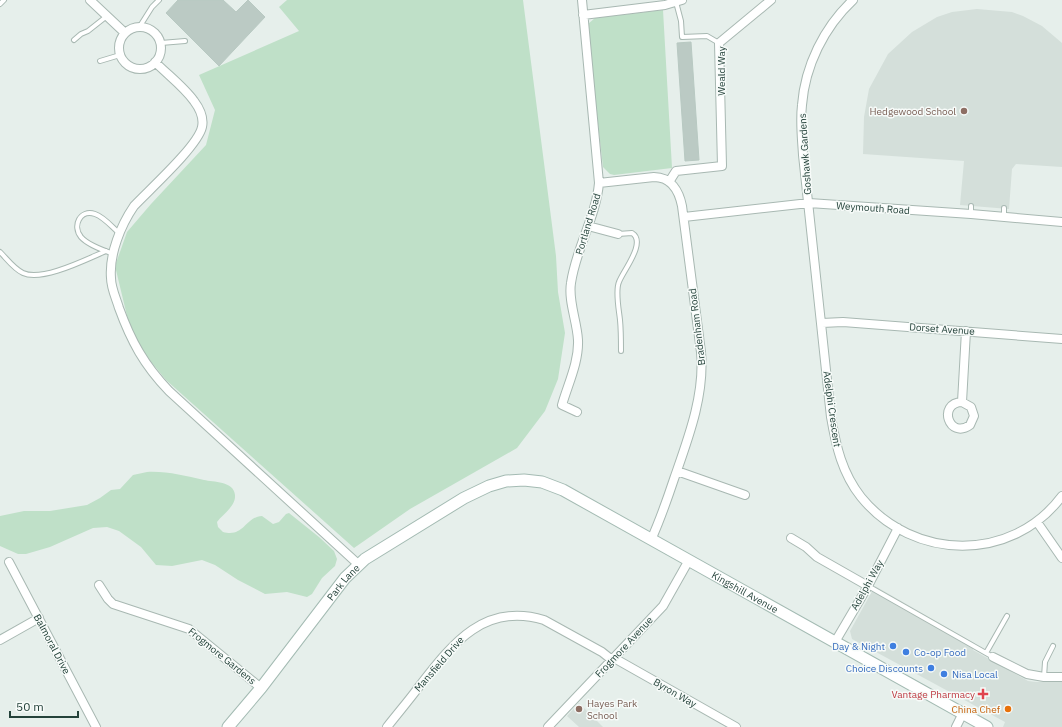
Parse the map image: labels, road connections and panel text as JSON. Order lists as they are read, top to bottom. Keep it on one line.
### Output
{"streets":{"street":["Weald Way","Goshawk Gardens","Weymouth Road","Portland Road","Bradenham Road","Dorset Avenue","Adelphi Crescent","Park Lane","Adelphi Way","Kingshill Avenue","Balmoral Drive","Frogmore Avenue","Frogmore Gardens","Mansfield Drive","Byron Way"]},"crossings":[["Weald Way","Bradenham Road"],["Goshawk Gardens","Weymouth Road"],["Goshawk Gardens","Adelphi Crescent"],["Weymouth Road","Bradenham Road"],["Weymouth Road","Adelphi Crescent"],["Bradenham Road","Kingshill Avenue"],["Dorset Avenue","Adelphi Crescent"],["Adelphi Crescent","Adelphi Way"],["Park Lane","Kingshill Avenue"],["Park Lane","Frogmore Gardens"],["Adelphi Way","Kingshill Avenue"],["Kingshill Avenue","Frogmore Avenue"],["Frogmore Avenue","Mansfield Drive"],["Frogmore Avenue","Byron Way"],["Mansfield Drive","Byron Way"]],"places":{"other":["Hedgewood School","Day & Night","Co-op Food","Choice Discounts","Nisa Local","Hayes Park School","China Chef"],"health":["Vantage Pharmacy"]},"scale_bar":"50 m"}
